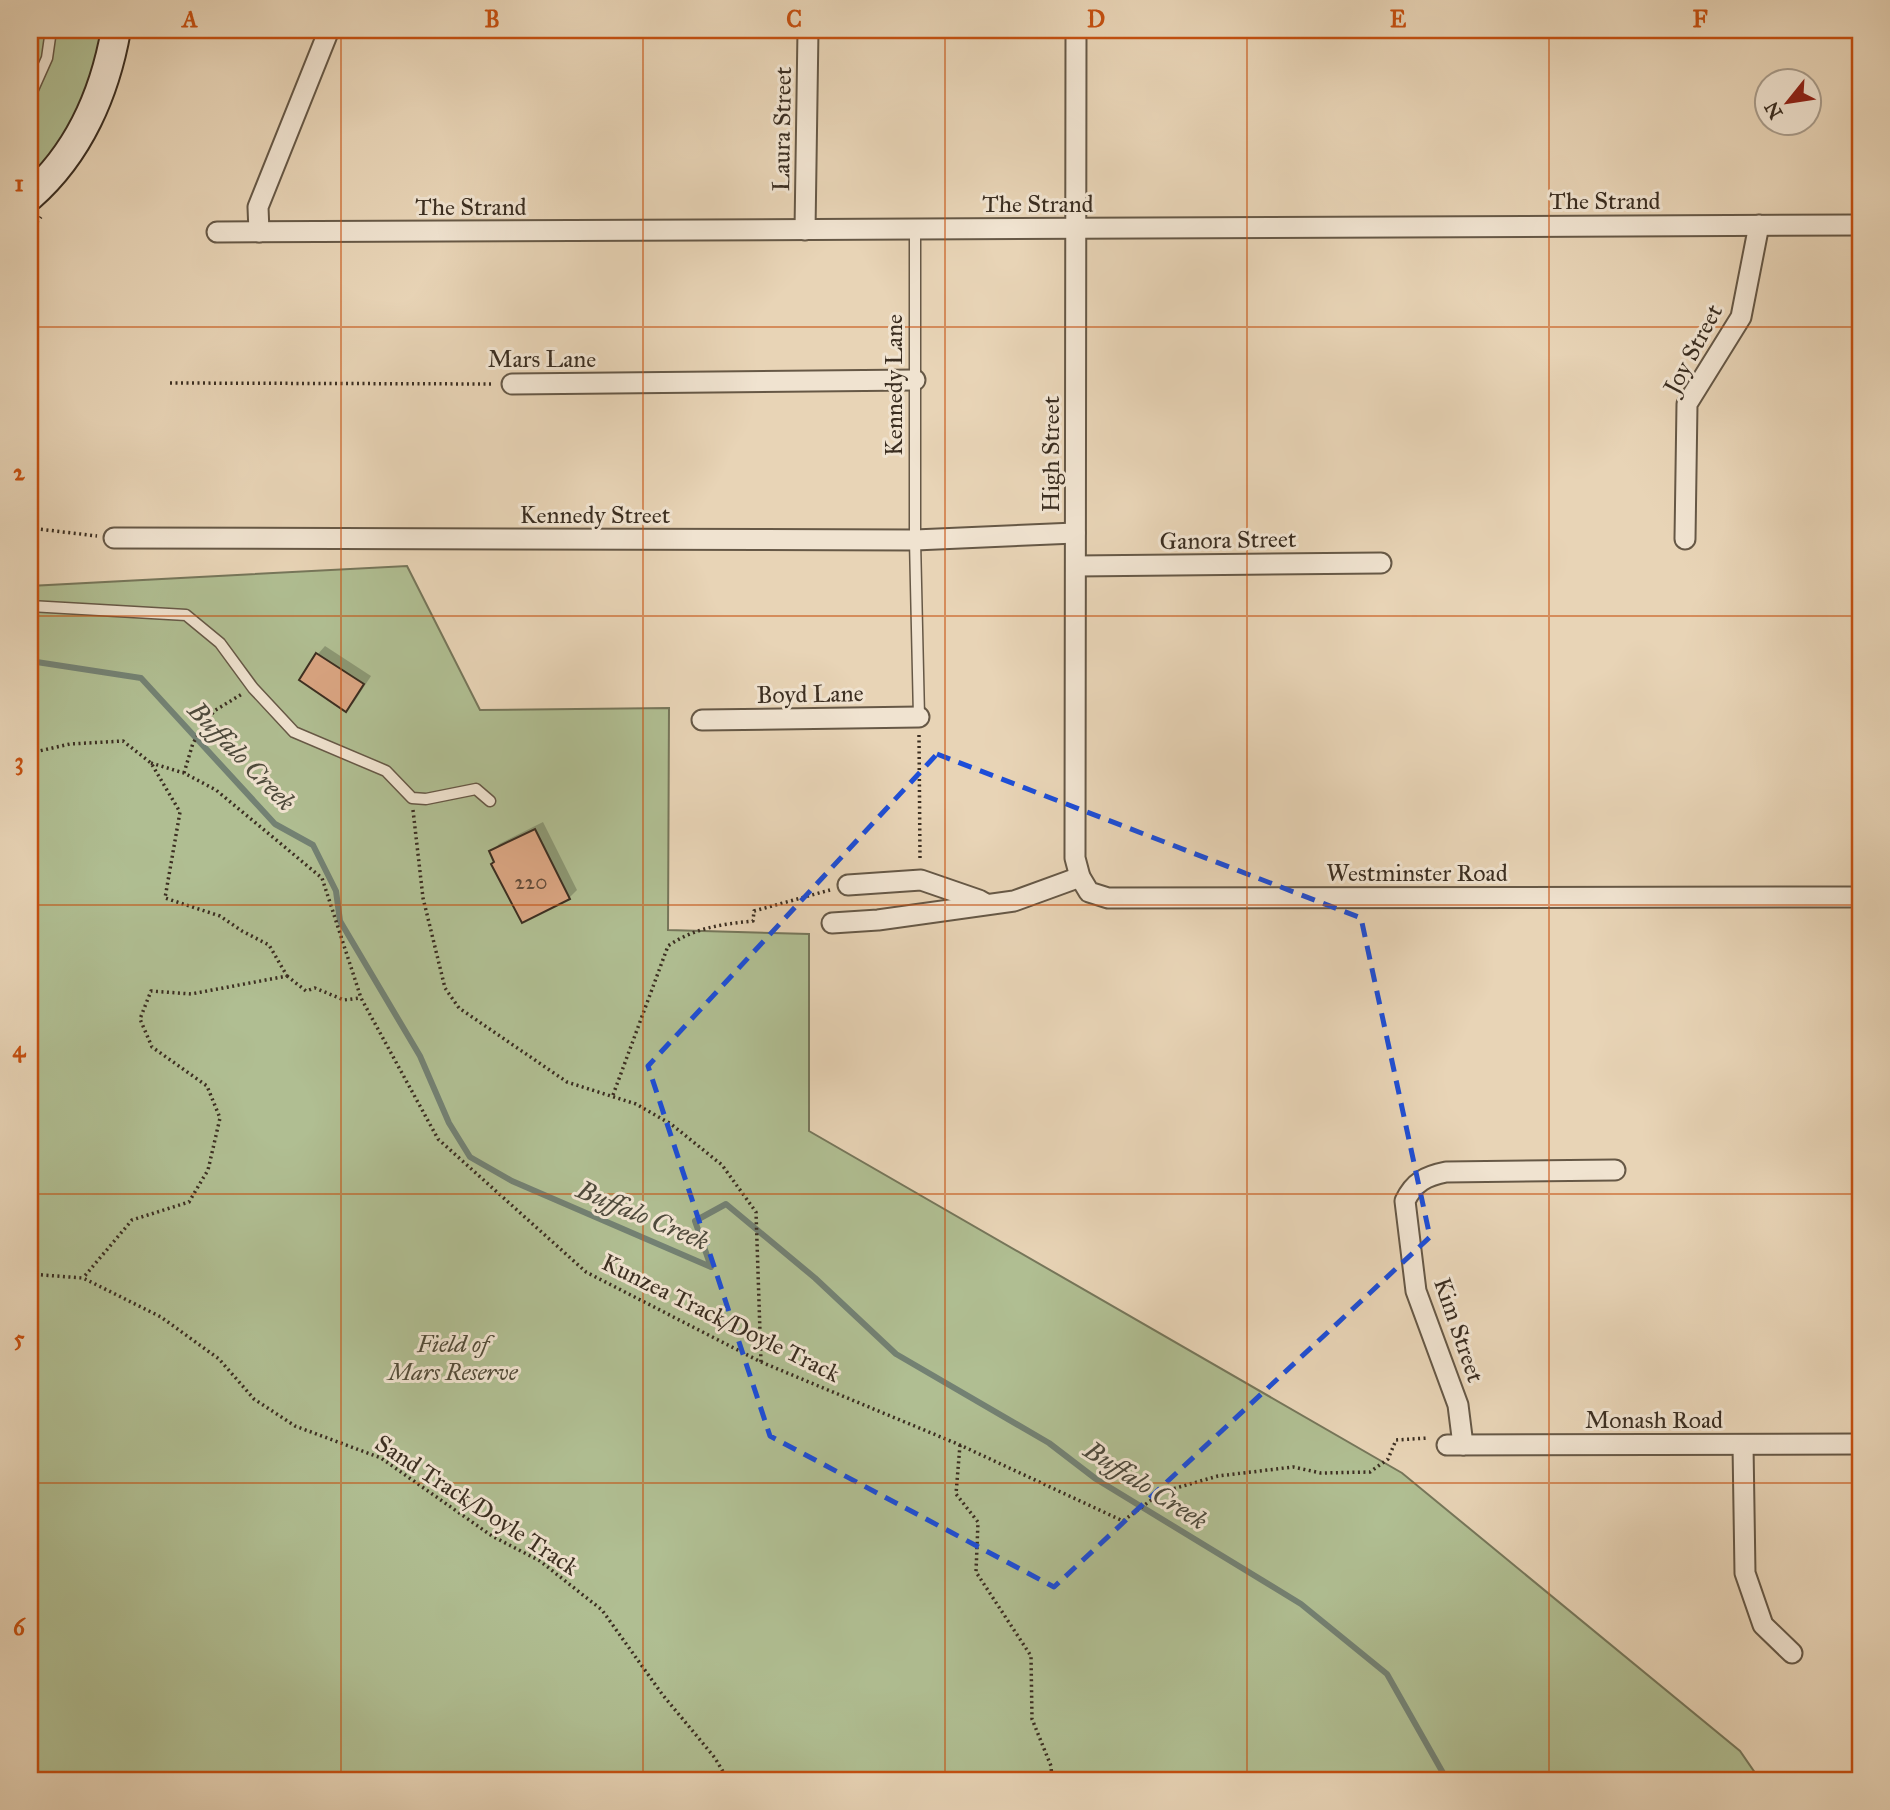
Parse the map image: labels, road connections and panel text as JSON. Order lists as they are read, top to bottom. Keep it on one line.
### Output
{"streets":{"street":["Laura Street","The Strand","Joy Street","Mars Lane","High Street","Kennedy Street","Ganora Street","Boyd Lane","Westminster Road","Kim Street","Monash Road"],"lane":["Kennedy Lane"],"path":["Kunzea Track/Doyle Track","Sand Track/Doyle Track"]},"crossings":[["Laura Street","The Strand"],["The Strand","Joy Street"],["The Strand","Kennedy Lane"],["The Strand","High Street"],["Mars Lane","Kennedy Lane"],["Kennedy Lane","Kennedy Street"],["High Street","Kennedy Street"],["High Street","Ganora Street"],["High Street","Westminster Road"],["Kunzea Track/Doyle Track","Kim Street"],["Kunzea Track/Doyle Track","Monash Road"],["Kim Street","Monash Road"]],"water":["Buffalo Creek"],"parks":["Field of Mars Reserve"],"house_numbers":["220"],"north":"bottom left","grid":{"columns":["A","B","C","D","E","F"],"rows":["1","2","3","4","5","6"]}}
